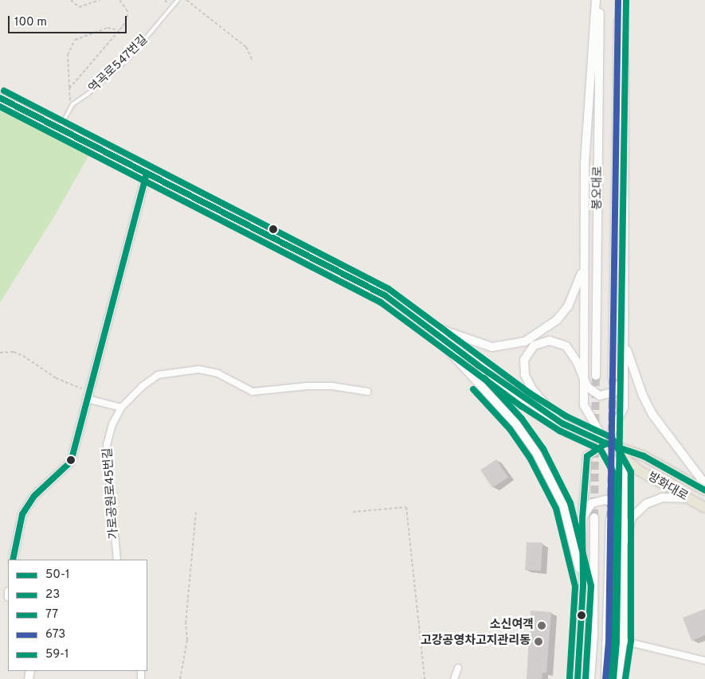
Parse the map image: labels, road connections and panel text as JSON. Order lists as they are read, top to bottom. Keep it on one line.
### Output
{"streets":{"main road":["방화대로"],"street":["봉오대로","가로공원로45번길"],"lane":["역곡로547번길"]},"places":["소신여객","고강공영차고지관리동"],"lines":["transit line 673","transit line 59-1","transit line 77","transit line 50-1","transit line 23"],"legend":["50-1","23","77","673","59-1"],"scale_bar":"100 m"}
